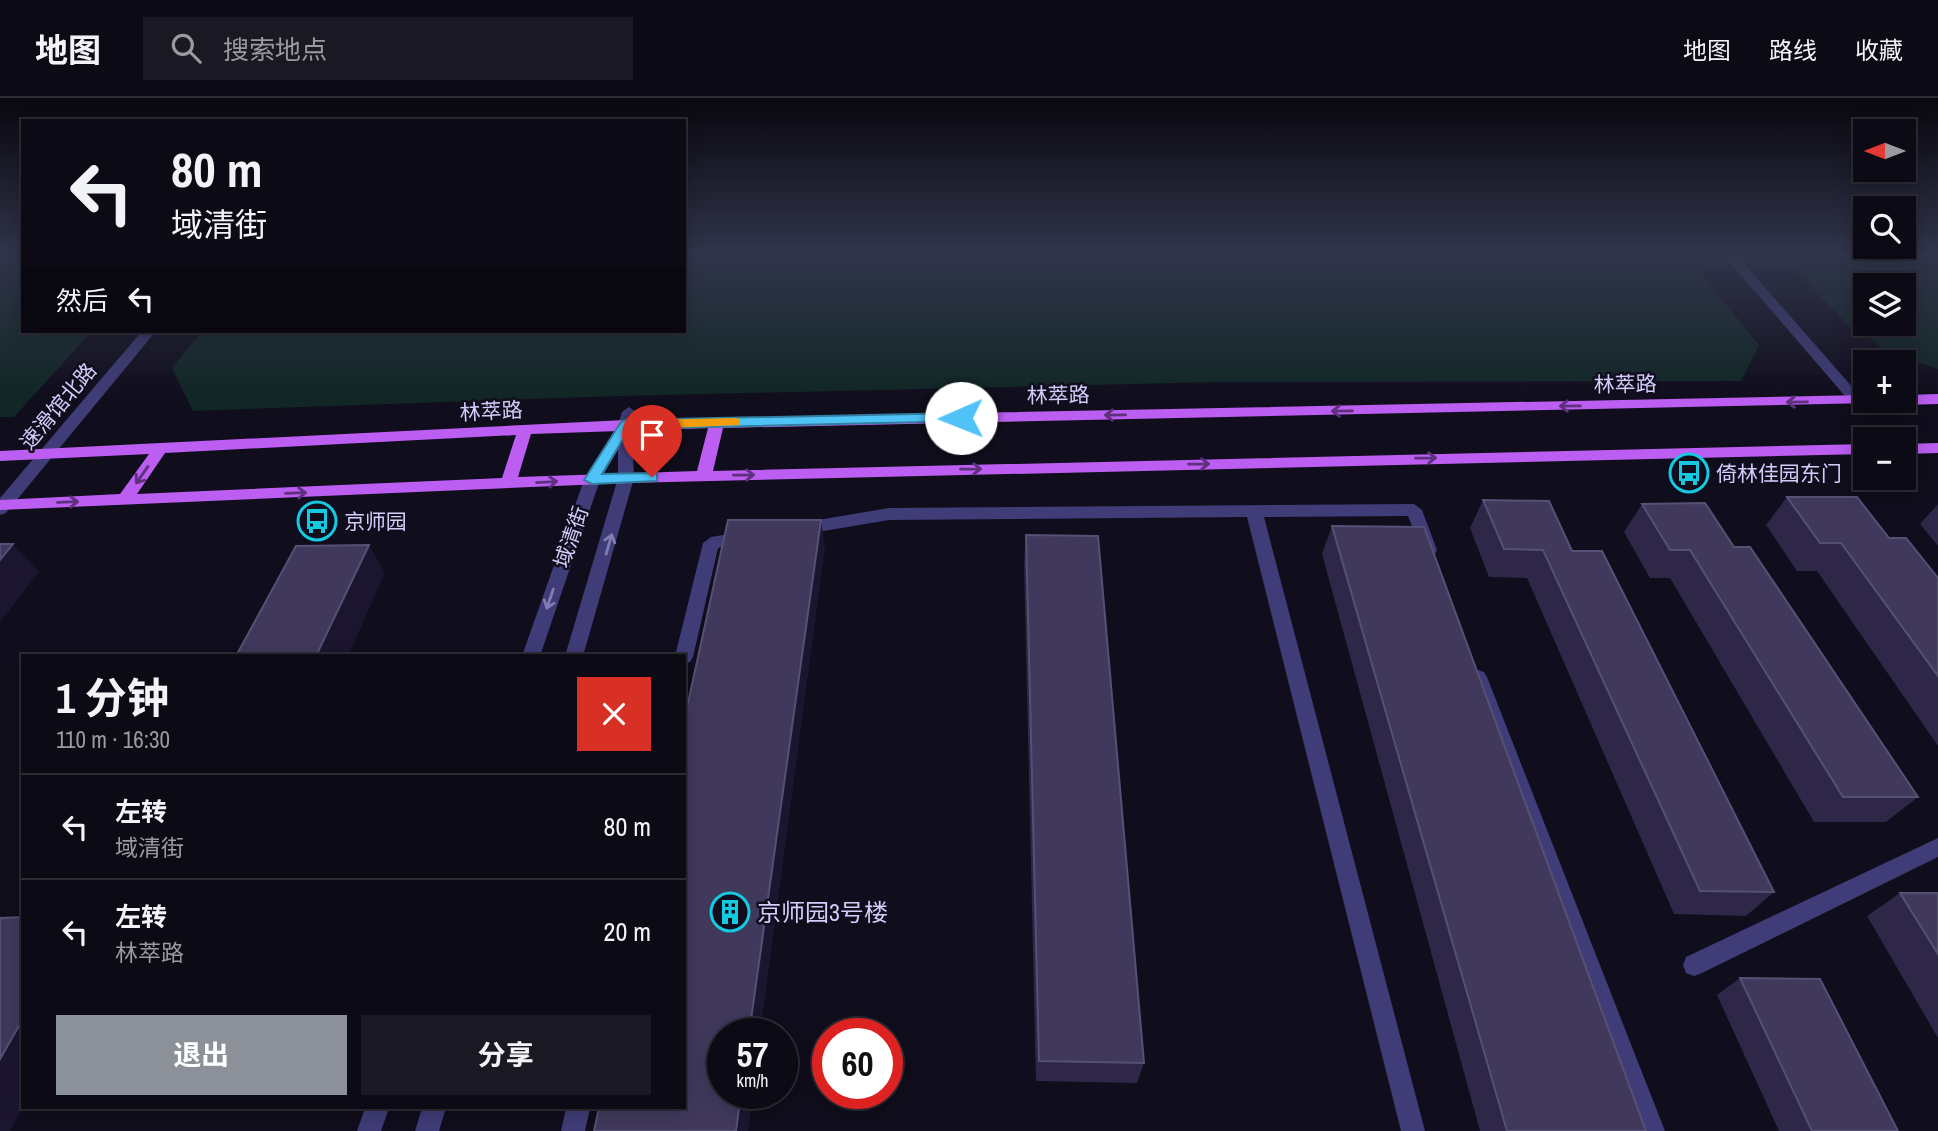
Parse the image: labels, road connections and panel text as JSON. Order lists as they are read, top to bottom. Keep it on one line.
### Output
{"streets":{"main road":["林萃路"],"street":["速滑馆北路","域清街"]},"crossings":[["林萃路","速滑馆北路"],["林萃路","域清街"]],"places":{"bus stop":["倚林佳园东门","京师园"],"building":["京师园3号楼"]},"north":"left","page":{"header":"地图","search":"搜索地点","nav":["地图","路线","收藏"],"map_buttons":["+","−"],"turn":["80 m","域清街"],"then":"然后","heading":["1 分钟","110 m · 16:30"],"list":[{"name":"左转","note":"域清街","value":"80 m"},{"name":"左转","note":"林萃路","value":"20 m"}],"buttons":["退出","分享"],"speed":"57 km/h","limit":"60"}}
